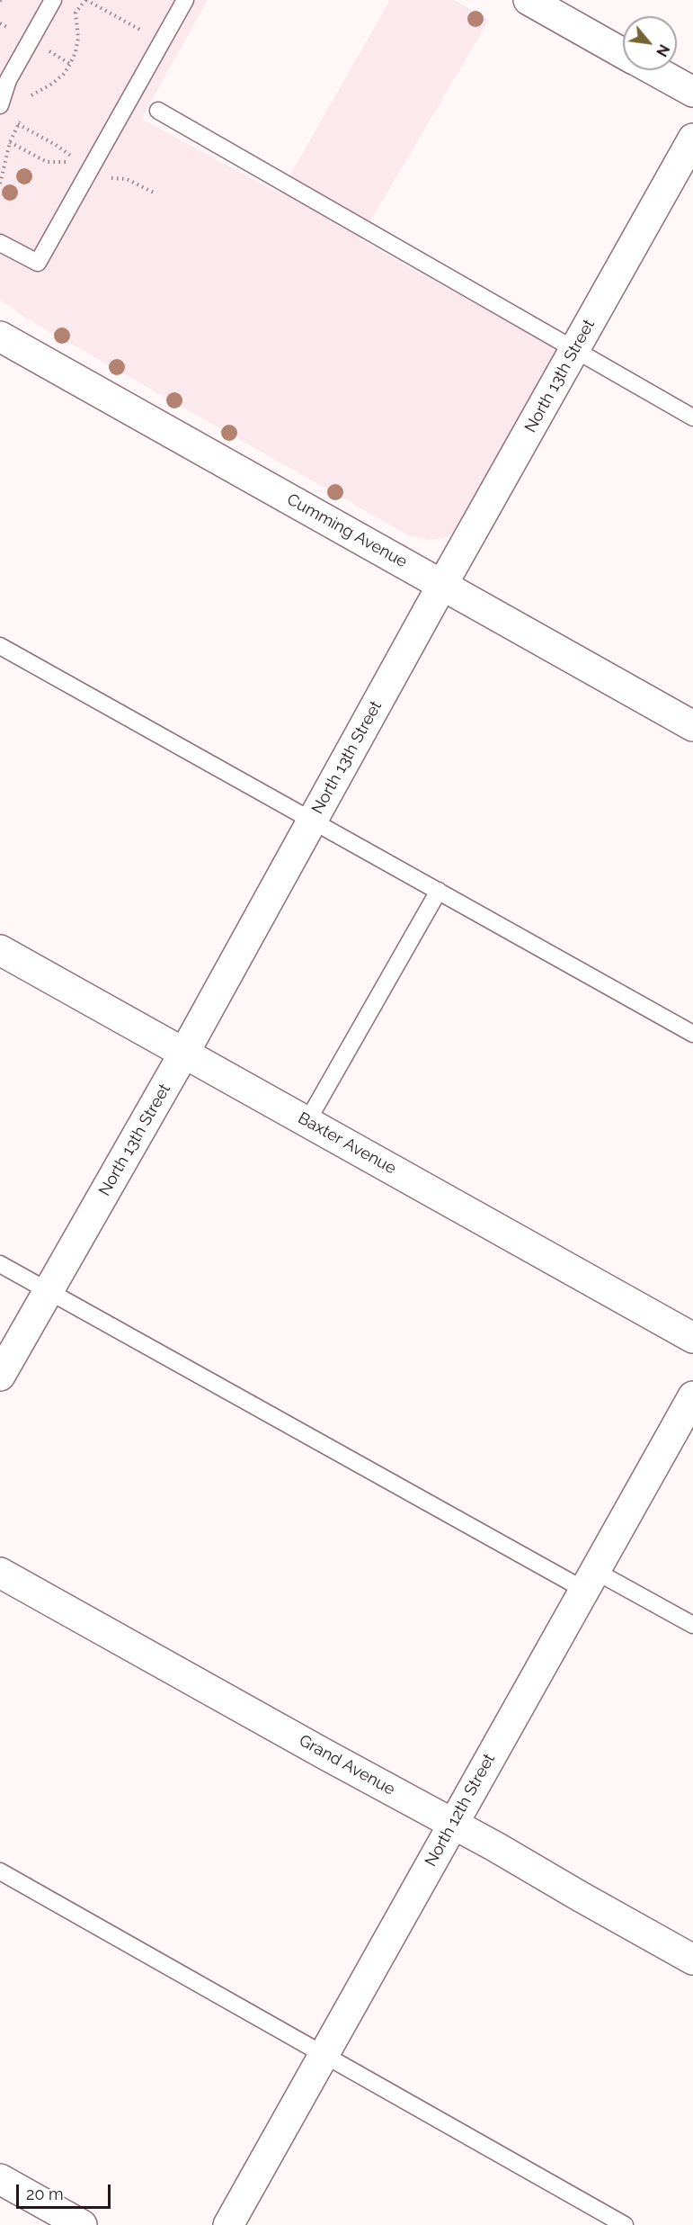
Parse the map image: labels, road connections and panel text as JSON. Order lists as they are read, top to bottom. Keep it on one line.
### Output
{"streets":{"street":["North 13th Street","Cumming Avenue","Baxter Avenue","Grand Avenue","North 12th Street"]},"crossings":[["North 13th Street","Cumming Avenue"],["North 13th Street","Baxter Avenue"],["Grand Avenue","North 12th Street"]],"scale_bar":"20 m","north":"bottom right"}
